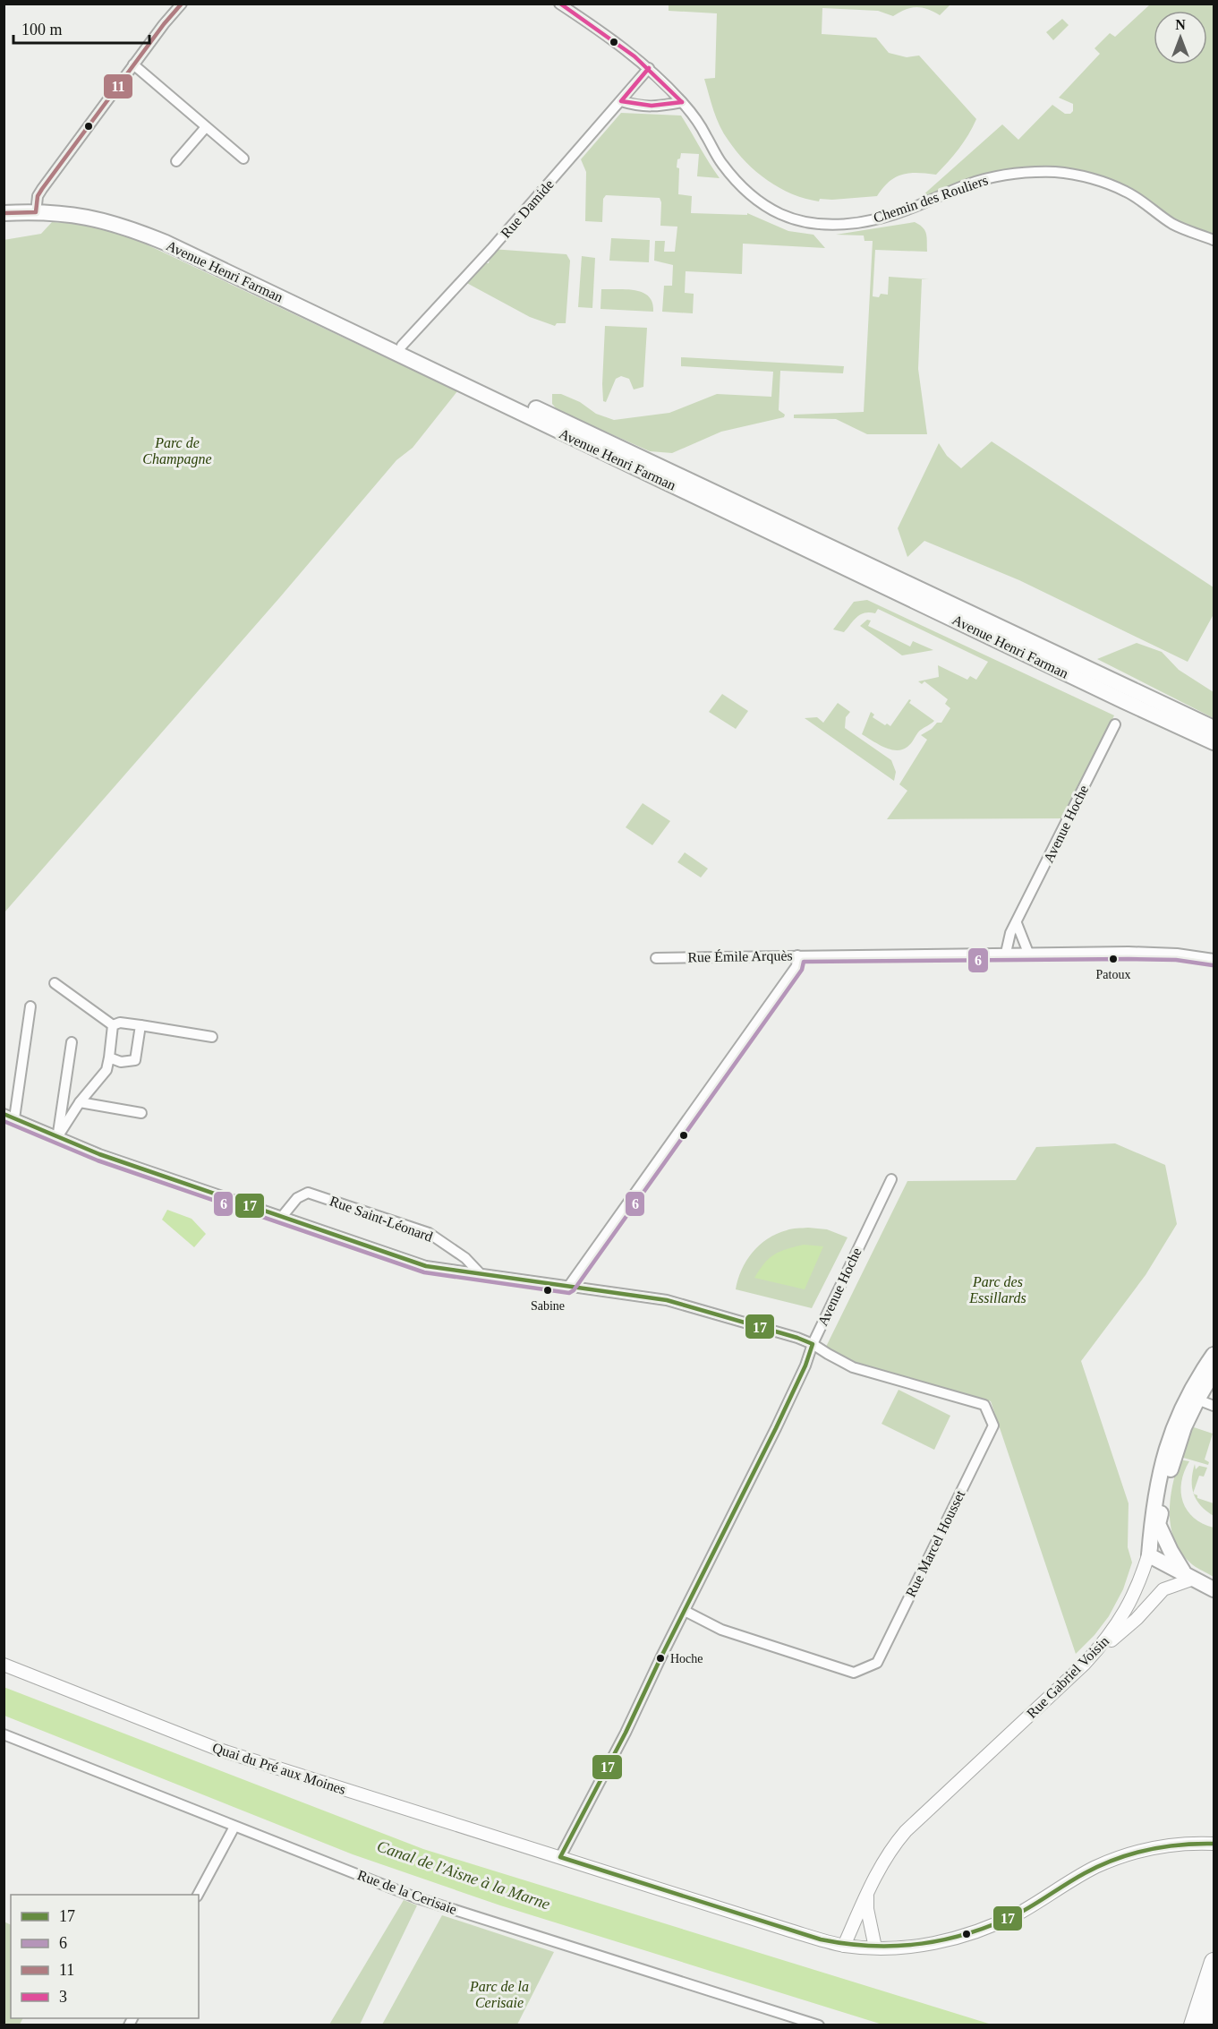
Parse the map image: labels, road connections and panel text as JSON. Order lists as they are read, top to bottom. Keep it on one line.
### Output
{"streets":{"main road":["Avenue Henri Farman","Rue Gabriel Voisin"],"street":["Chemin des Rouliers","Rue Damide","Avenue Hoche","Rue Émile Arquès","Rue Saint-Léonard","Rue Marcel Housset","Quai du Pré aux Moines","Rue de la Cerisaie"]},"crossings":[["Chemin des Rouliers","Rue Damide"],["Rue Damide","Avenue Henri Farman"],["Avenue Hoche","Rue Émile Arquès"],["Avenue Hoche","Rue Saint-Léonard"],["Avenue Hoche","Rue Marcel Housset"],["Avenue Hoche","Quai du Pré aux Moines"],["Rue Saint-Léonard","Rue Marcel Housset"],["Rue Gabriel Voisin","Quai du Pré aux Moines"]],"water":["Canal de l'Aisne à la Marne"],"parks":["Parc de Champagne","Parc des Essillards","Parc de la Cerisaie"],"places":["Patoux","Sabine","Hoche"],"lines":["transit line 11","transit line 3","transit line 6","transit line 17"],"legend":["17","6","11","3"],"scale_bar":"100 m","north":"top"}
